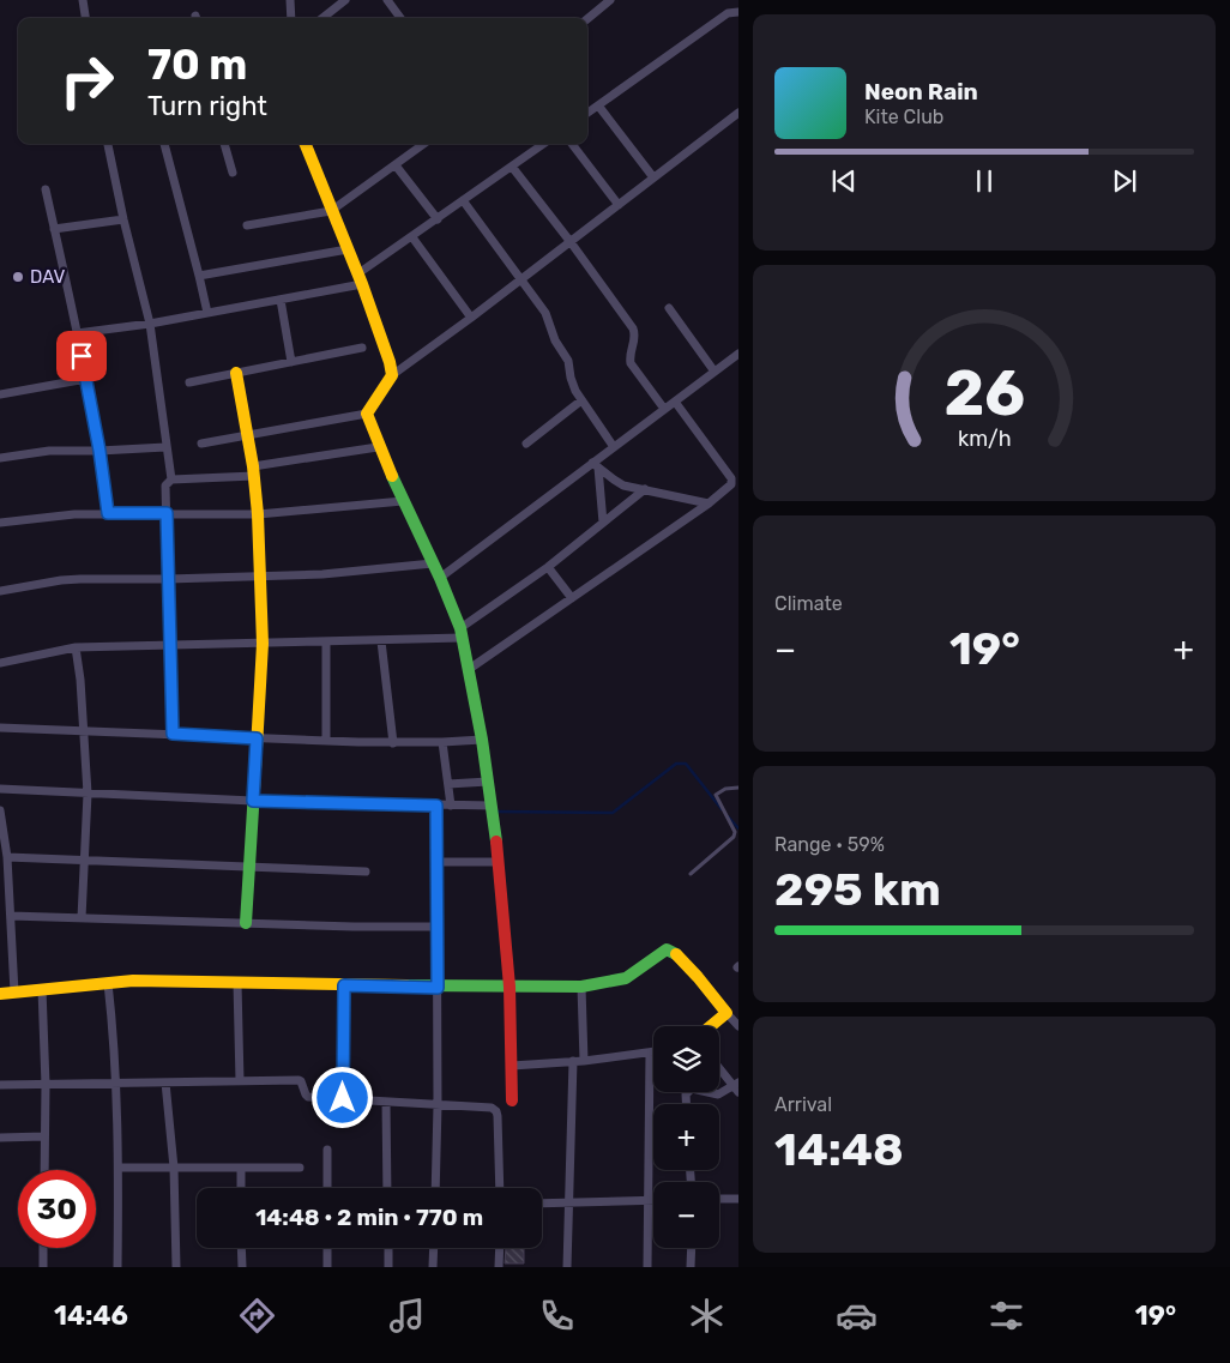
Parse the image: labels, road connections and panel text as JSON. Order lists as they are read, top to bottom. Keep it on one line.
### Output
{"places":["DAV"],"page":{"turn":["70 m","Turn right"],"song":["Neon Rain","Kite Club"],"tile":["Climate",["Range · 59%","295 km"],["Arrival","14:48"]],"heat":["−","19°","+"],"map_buttons":["+","−"],"limit":"30","trip":"14:48 · 2 min · 770 m","tabs":["14:46","19°"],"gauge":["26","km/h"]}}
